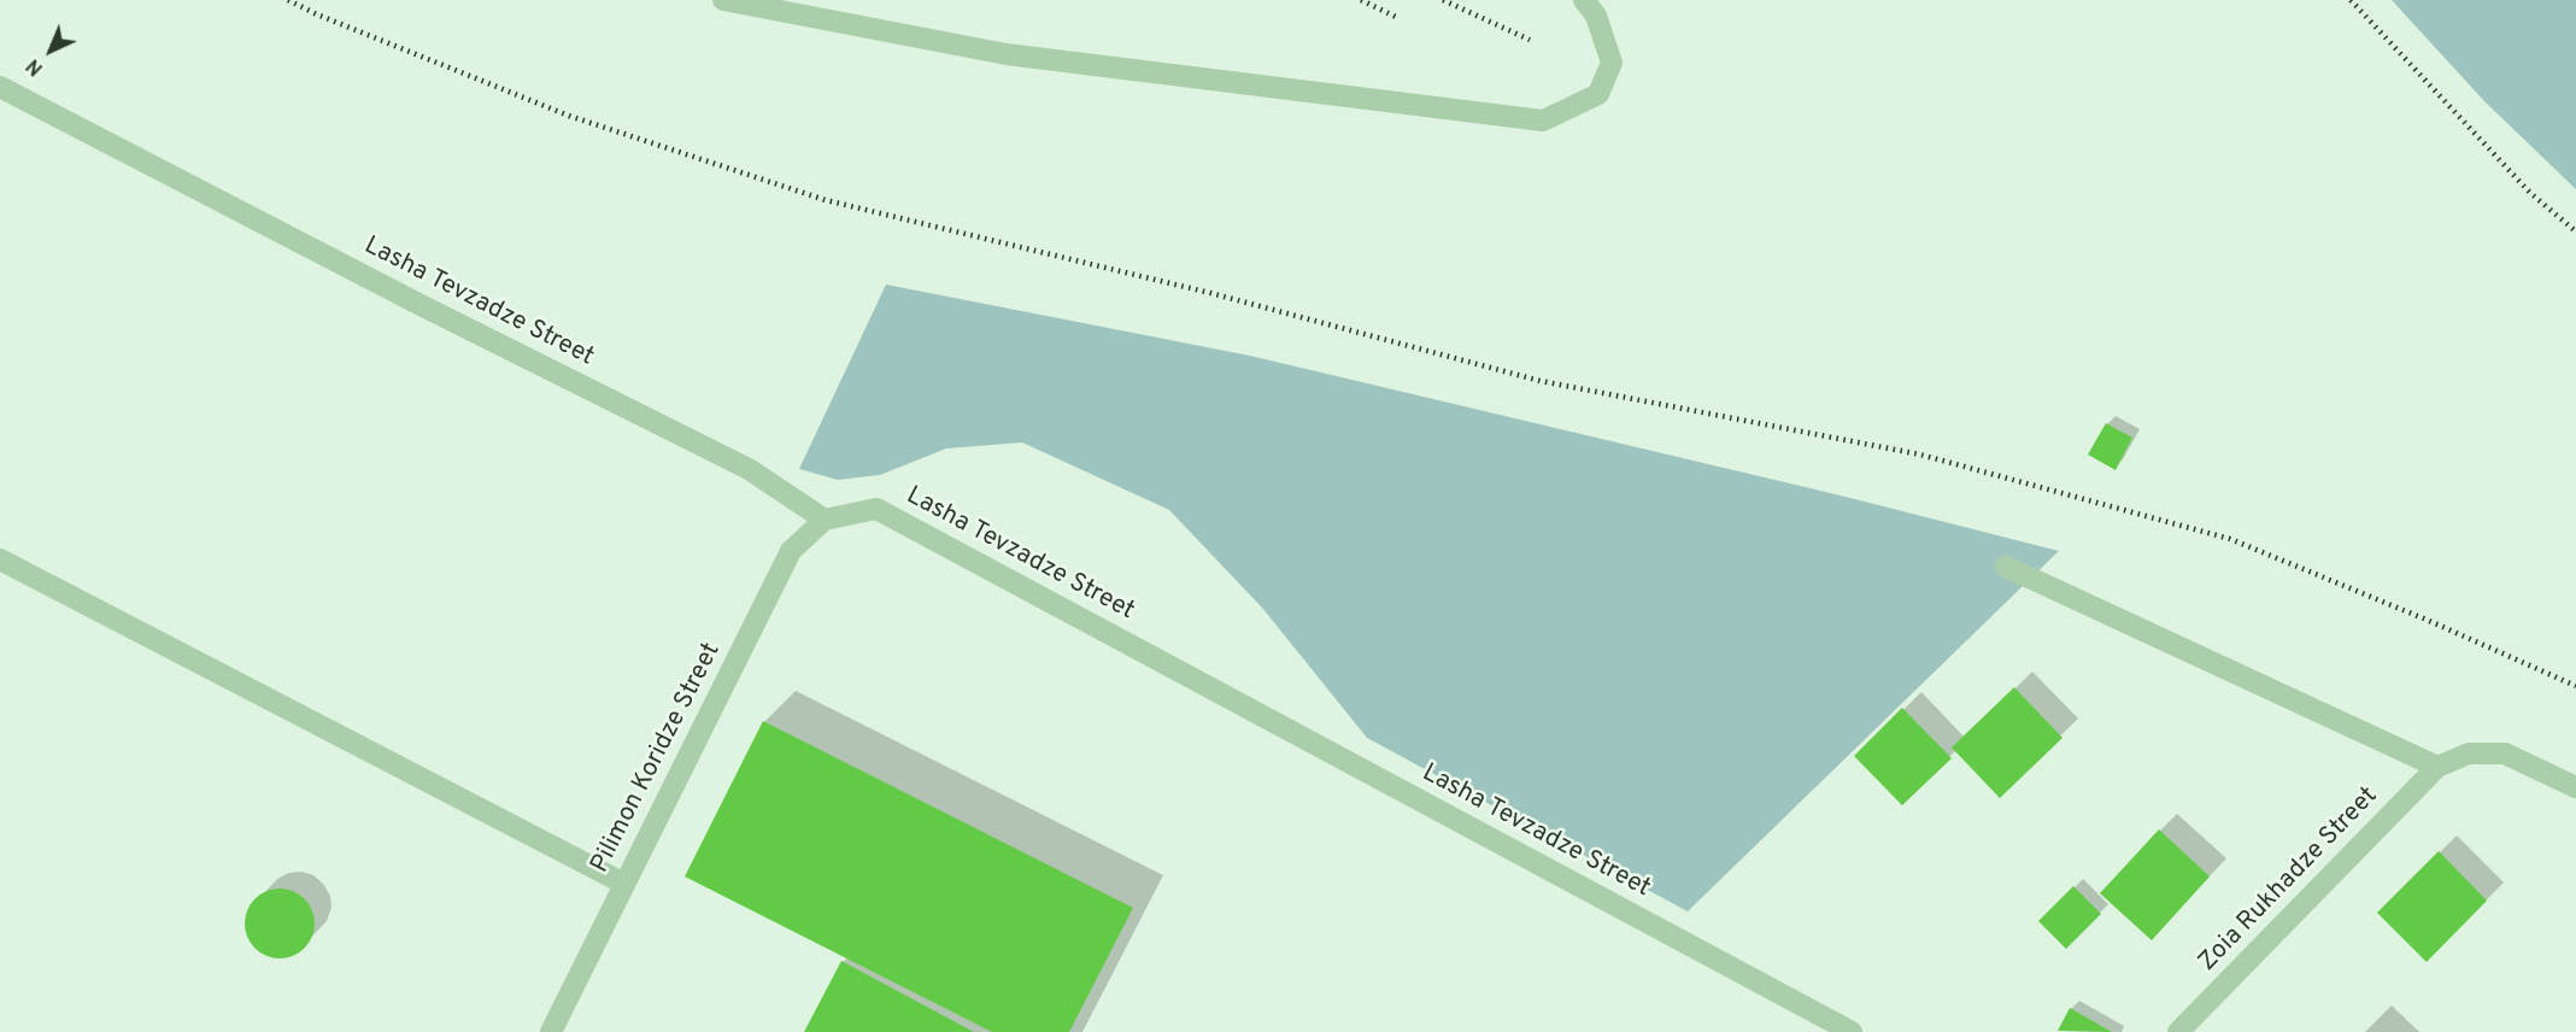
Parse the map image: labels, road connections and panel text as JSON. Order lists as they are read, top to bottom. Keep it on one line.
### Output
{"streets":{"street":["Lasha Tevzadze Street","Pilimon Koridze Street","Zoia Rukhadze Street"]},"crossings":[["Lasha Tevzadze Street","Pilimon Koridze Street"]],"north":"bottom left"}
